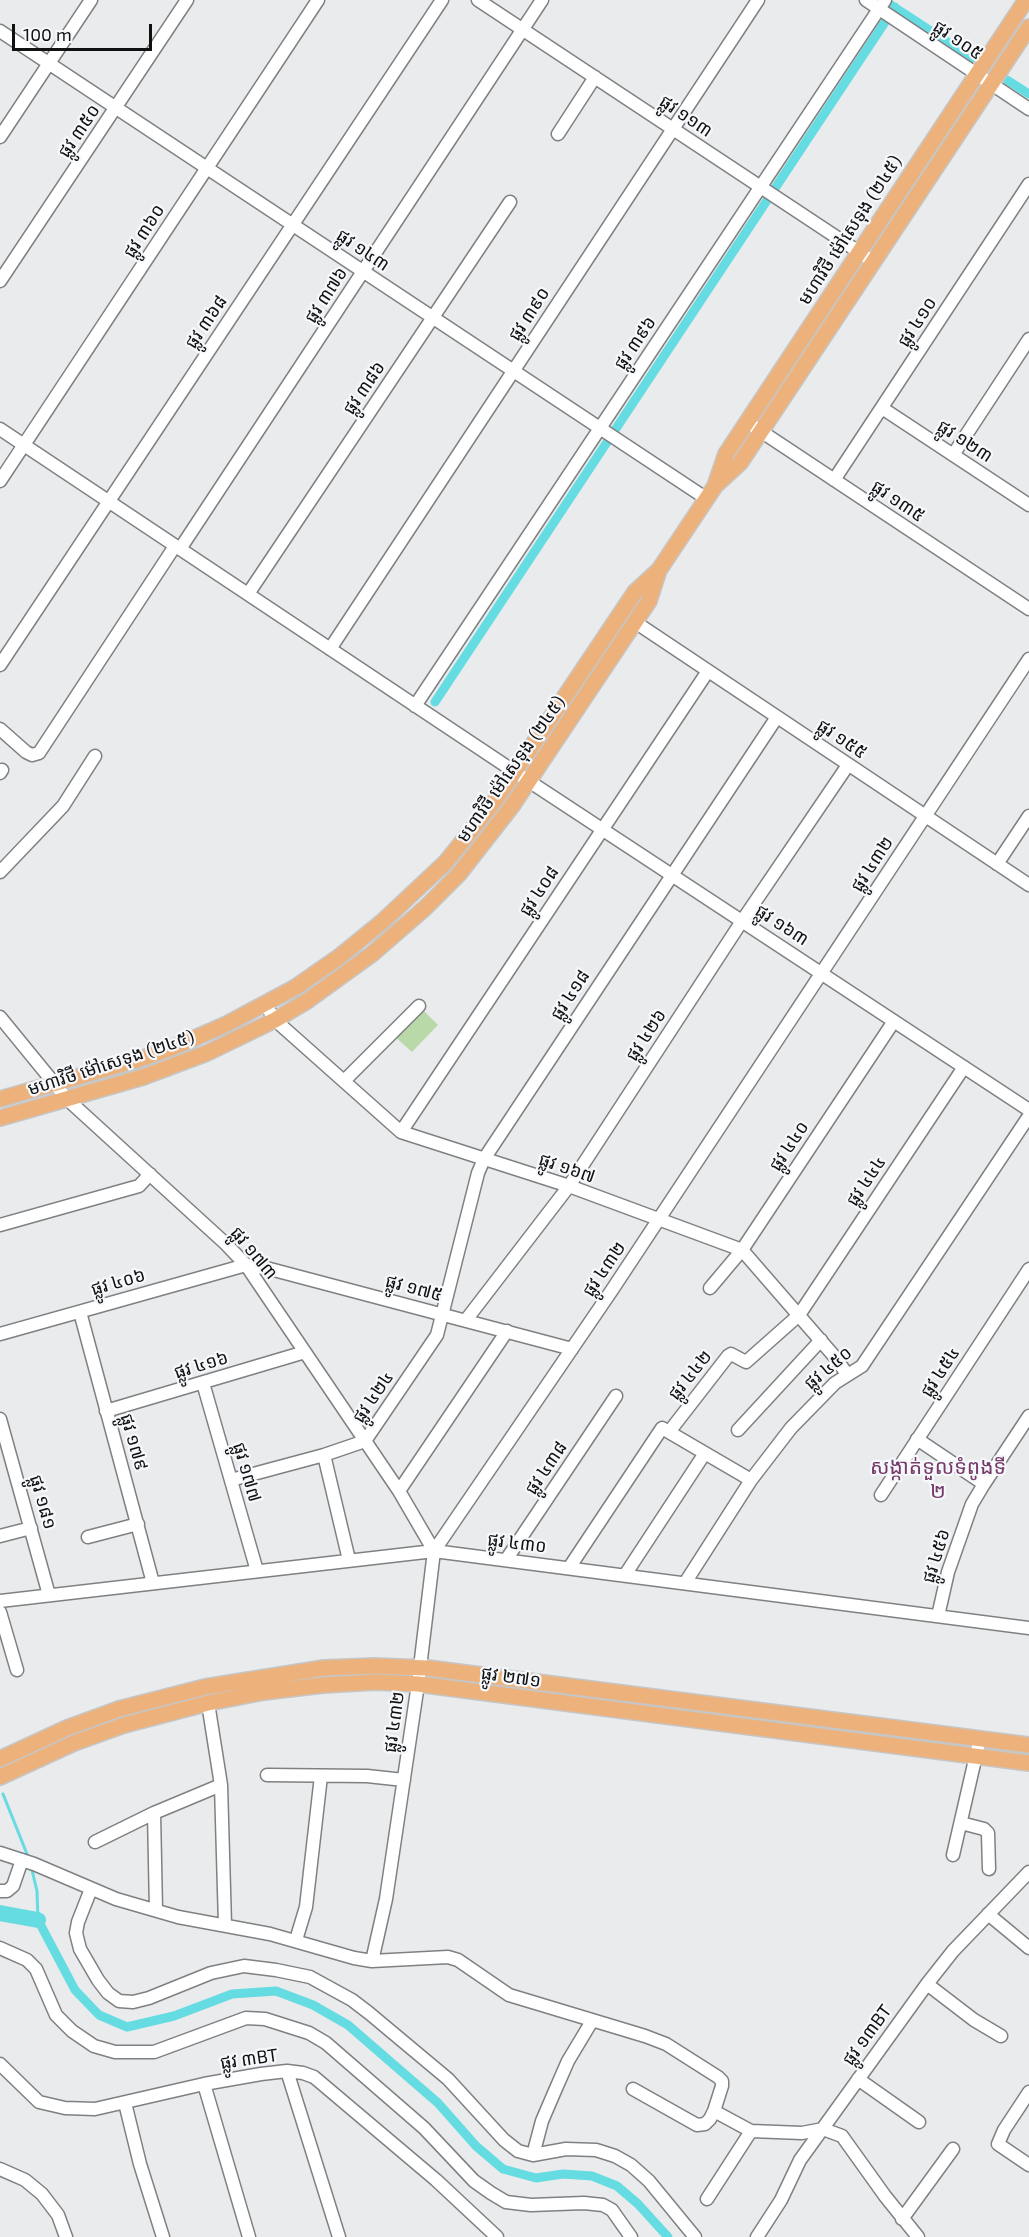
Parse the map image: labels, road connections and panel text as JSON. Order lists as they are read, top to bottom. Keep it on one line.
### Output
{"streets":{"main road":["មហាវិថី ម៉ៅសេទុង (២៤៥)","ផ្លូវ ២៧១"],"street":["ផ្លូវ ១០៥","ផ្លូវ ១១៣","ផ្លូវ ៣៥០","ផ្លូវ ៣៦០","ផ្លូវ ១៤៣","ផ្លូវ ៣៧៦","ផ្លូវ ៣៩០","ផ្លូវ ៣៦៨","ផ្លូវ ៤១០","ផ្លូវ ៣៩៦","ផ្លូវ ៣៨៦","ផ្លូវ ១២៣","ផ្លូវ ១៣៥","ផ្លូវ ១៥៥","ផ្លូវ ៤៣២","ផ្លូវ ៤០៨","ផ្លូវ ១៦៣","ផ្លូវ ៤១៨","ផ្លូវ ៤២៦","ផ្លូវ ៤៤០","ផ្លូវ ១៦៧","ផ្លូវ ៤៤៤","ផ្លូវ ១៧៣","ផ្លូវ ៤០៦","ផ្លូវ ១៧៥","ផ្លូវ ៤១៦","ផ្លូវ ៤៥០","ផ្លូវ ៤៥៤","ផ្លូវ ៤៤២","ផ្លូវ ៤២៤","ផ្លូវ ១៧៩","ផ្លូវ ៤៣៨","ផ្លូវ ១៧៧","ផ្លូវ ១៨១","ផ្លូវ ៤៣០","ផ្លូវ ៤៥៦","ផ្លូវ ១៣BT","ផ្លូវ ៣BT"]},"crossings":[["ផ្លូវ ១០៥","មហាវិថី ម៉ៅសេទុង (២៤៥)"],["ផ្លូវ ១០៥","ផ្លូវ ៣៩៦"],["ផ្លូវ ១១៣","មហាវិថី ម៉ៅសេទុង (២៤៥)"],["ផ្លូវ ១១៣","ផ្លូវ ៣៧៦"],["ផ្លូវ ១១៣","ផ្លូវ ៣៩០"],["ផ្លូវ ១១៣","ផ្លូវ ៣៩៦"],["ផ្លូវ ៣៥០","ផ្លូវ ១៤៣"],["មហាវិថី ម៉ៅសេទុង (២៤៥)","ផ្លូវ ១៤៣"],["មហាវិថី ម៉ៅសេទុង (២៤៥)","ផ្លូវ ១៣៥"],["មហាវិថី ម៉ៅសេទុង (២៤៥)","ផ្លូវ ១៥៥"],["មហាវិថី ម៉ៅសេទុង (២៤៥)","ផ្លូវ ១៦៣"],["មហាវិថី ម៉ៅសេទុង (២៤៥)","ផ្លូវ ១៦៧"],["មហាវិថី ម៉ៅសេទុង (២៤៥)","ផ្លូវ ១៧៣"],["ផ្លូវ ៣៦០","ផ្លូវ ១៤៣"],["ផ្លូវ ៣៦០","ផ្លូវ ១៦៣"],["ផ្លូវ ១៤៣","ផ្លូវ ៣៧៦"],["ផ្លូវ ១៤៣","ផ្លូវ ៣៩០"],["ផ្លូវ ១៤៣","ផ្លូវ ៣៦៨"],["ផ្លូវ ១៤៣","ផ្លូវ ៣៩៦"],["ផ្លូវ ១៤៣","ផ្លូវ ៣៨៦"],["ផ្លូវ ៣៧៦","ផ្លូវ ១៦៣"],["ផ្លូវ ៣៩០","ផ្លូវ ១៦៣"],["ផ្លូវ ៣៦៨","ផ្លូវ ១៦៣"],["ផ្លូវ ៤១០","ផ្លូវ ១២៣"],["ផ្លូវ ៤១០","ផ្លូវ ១៣៥"],["ផ្លូវ ៣៩៦","ផ្លូវ ១៦៣"],["ផ្លូវ ៣៨៦","ផ្លូវ ១៦៣"],["ផ្លូវ ១៥៥","ផ្លូវ ៤៣២"],["ផ្លូវ ១៥៥","ផ្លូវ ៤០៨"],["ផ្លូវ ១៥៥","ផ្លូវ ៤១៨"],["ផ្លូវ ១៥៥","ផ្លូវ ៤២៦"],["ផ្លូវ ៤៣២","ផ្លូវ ១៦៣"],["ផ្លូវ ៤៣២","ផ្លូវ ១៦៧"],["ផ្លូវ ៤៣២","ផ្លូវ ១៧៣"],["ផ្លូវ ៤៣២","ផ្លូវ ១៧៥"],["ផ្លូវ ៤៣២","ផ្លូវ ៤៣០"],["ផ្លូវ ៤៣២","ផ្លូវ ២៧១"],["ផ្លូវ ៤០៨","ផ្លូវ ១៦៣"],["ផ្លូវ ៤០៨","ផ្លូវ ១៦៧"],["ផ្លូវ ១៦៣","ផ្លូវ ៤១៨"],["ផ្លូវ ១៦៣","ផ្លូវ ៤២៦"],["ផ្លូវ ១៦៣","ផ្លូវ ៤៤០"],["ផ្លូវ ១៦៣","ផ្លូវ ៤៤៤"],["ផ្លូវ ៤១៨","ផ្លូវ ១៦៧"],["ផ្លូវ ៤១៨","ផ្លូវ ១៧៥"],["ផ្លូវ ៤១៨","ផ្លូវ ៤២៤"],["ផ្លូវ ៤២៦","ផ្លូវ ១៦៧"],["ផ្លូវ ៤២៦","ផ្លូវ ១៧៥"],["ផ្លូវ ៤៤០","ផ្លូវ ១៦៧"],["ផ្លូវ ១៦៧","ផ្លូវ ៤៤៤"],["ផ្លូវ ១៦៧","ផ្លូវ ៤៥០"],["ផ្លូវ ១៦៧","ផ្លូវ ៤៤២"],["ផ្លូវ ៤៤៤","ផ្លូវ ៤៤២"],["ផ្លូវ ១៧៣","ផ្លូវ ៤០៦"],["ផ្លូវ ១៧៣","ផ្លូវ ១៧៥"],["ផ្លូវ ១៧៣","ផ្លូវ ៤១៦"],["ផ្លូវ ១៧៣","ផ្លូវ ៤២៤"],["ផ្លូវ ១៧៣","ផ្លូវ ៤៣០"],["ផ្លូវ ៤០៦","ផ្លូវ ១៧៥"],["ផ្លូវ ៤០៦","ផ្លូវ ១៧៩"],["ផ្លូវ ១៧៥","ផ្លូវ ៤២៤"],["ផ្លូវ ៤១៦","ផ្លូវ ១៧៩"],["ផ្លូវ ៤១៦","ផ្លូវ ១៧៧"],["ផ្លូវ ៤៥០","ផ្លូវ ៤៣០"],["ផ្លូវ ៤៤២","ផ្លូវ ៤៣០"],["ផ្លូវ ៤២៤","ផ្លូវ ១៧៧"],["ផ្លូវ ១៧៩","ផ្លូវ ៤៣០"],["ផ្លូវ ៤៣៨","ផ្លូវ ៤៣០"],["ផ្លូវ ១៧៧","ផ្លូវ ៤៣០"],["ផ្លូវ ១៨១","ផ្លូវ ៤៣០"],["ផ្លូវ ៤៣០","ផ្លូវ ៤៥៦"]],"districts":["សង្កាត់ទួលទំពូងទី ២"],"scale_bar":"100 m"}
